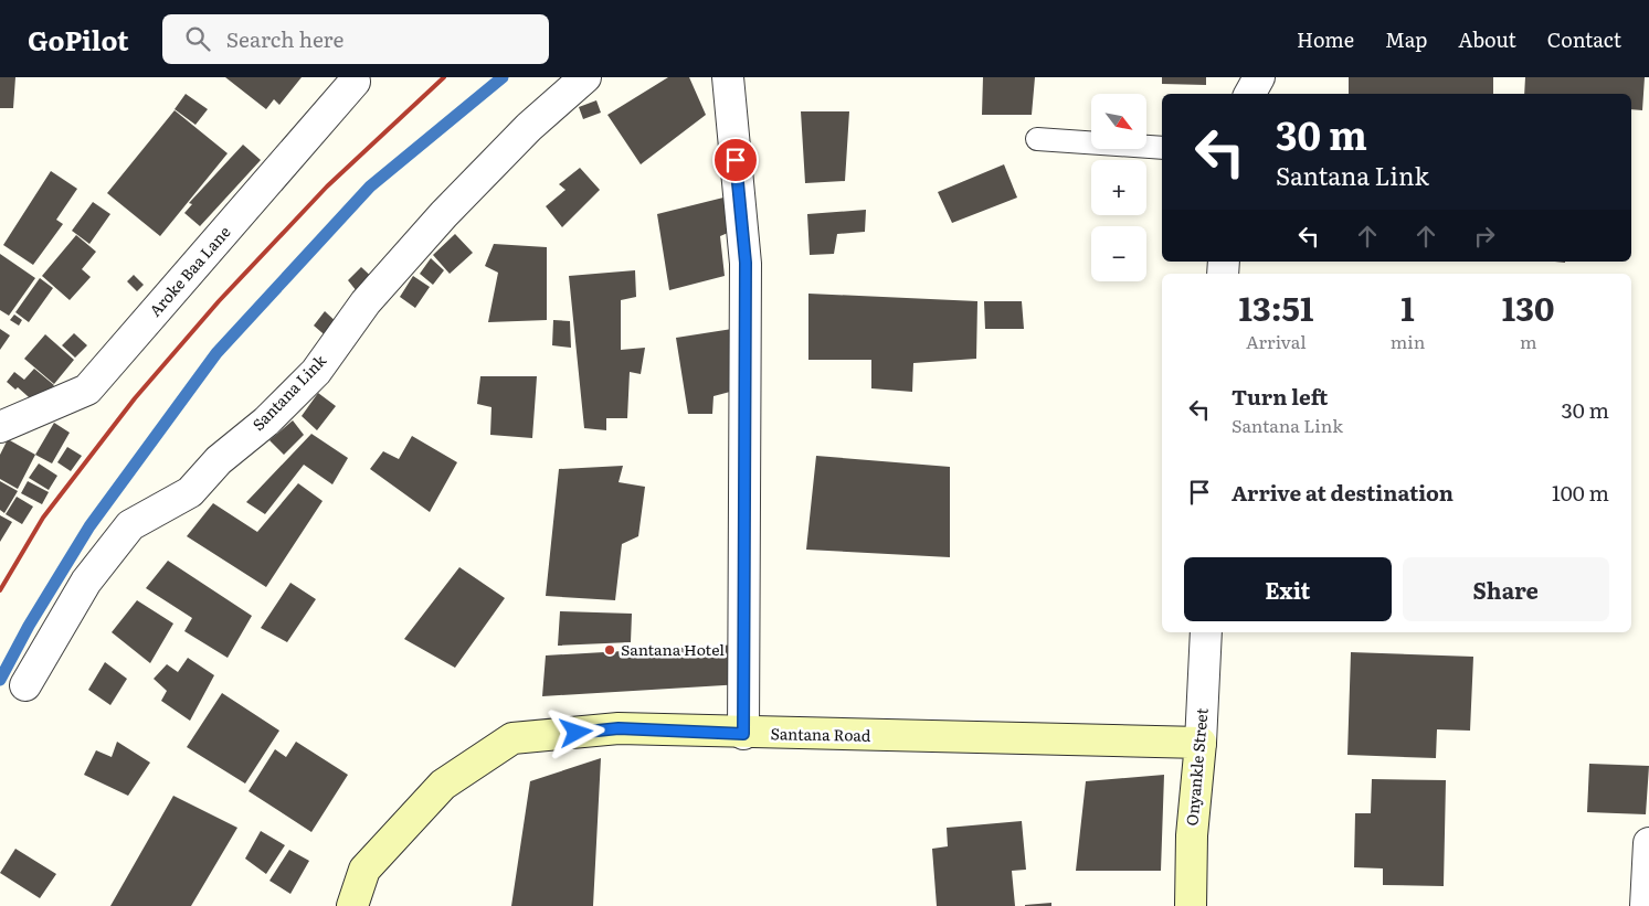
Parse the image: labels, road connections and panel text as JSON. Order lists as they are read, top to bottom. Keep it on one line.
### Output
{"streets":{"street":["Aroke Baa Lane","Santana Link","Santana Road","Onyankle Street"]},"crossings":[["Santana Road","Onyankle Street"]],"places":["Santana Hotel"],"north":"bottom right","page":{"header":"GoPilot","search":"Search here","nav":["Home","Map","About","Contact"],"map_buttons":["+","−"],"turn":["30 m","Santana Link"],"eta":["13:51","Arrival","1","min","130","m"],"list":[{"name":"Turn left","note":"Santana Link","value":"30 m"},{"name":"Arrive at destination","value":"100 m"}],"buttons":["Exit","Share"]}}
